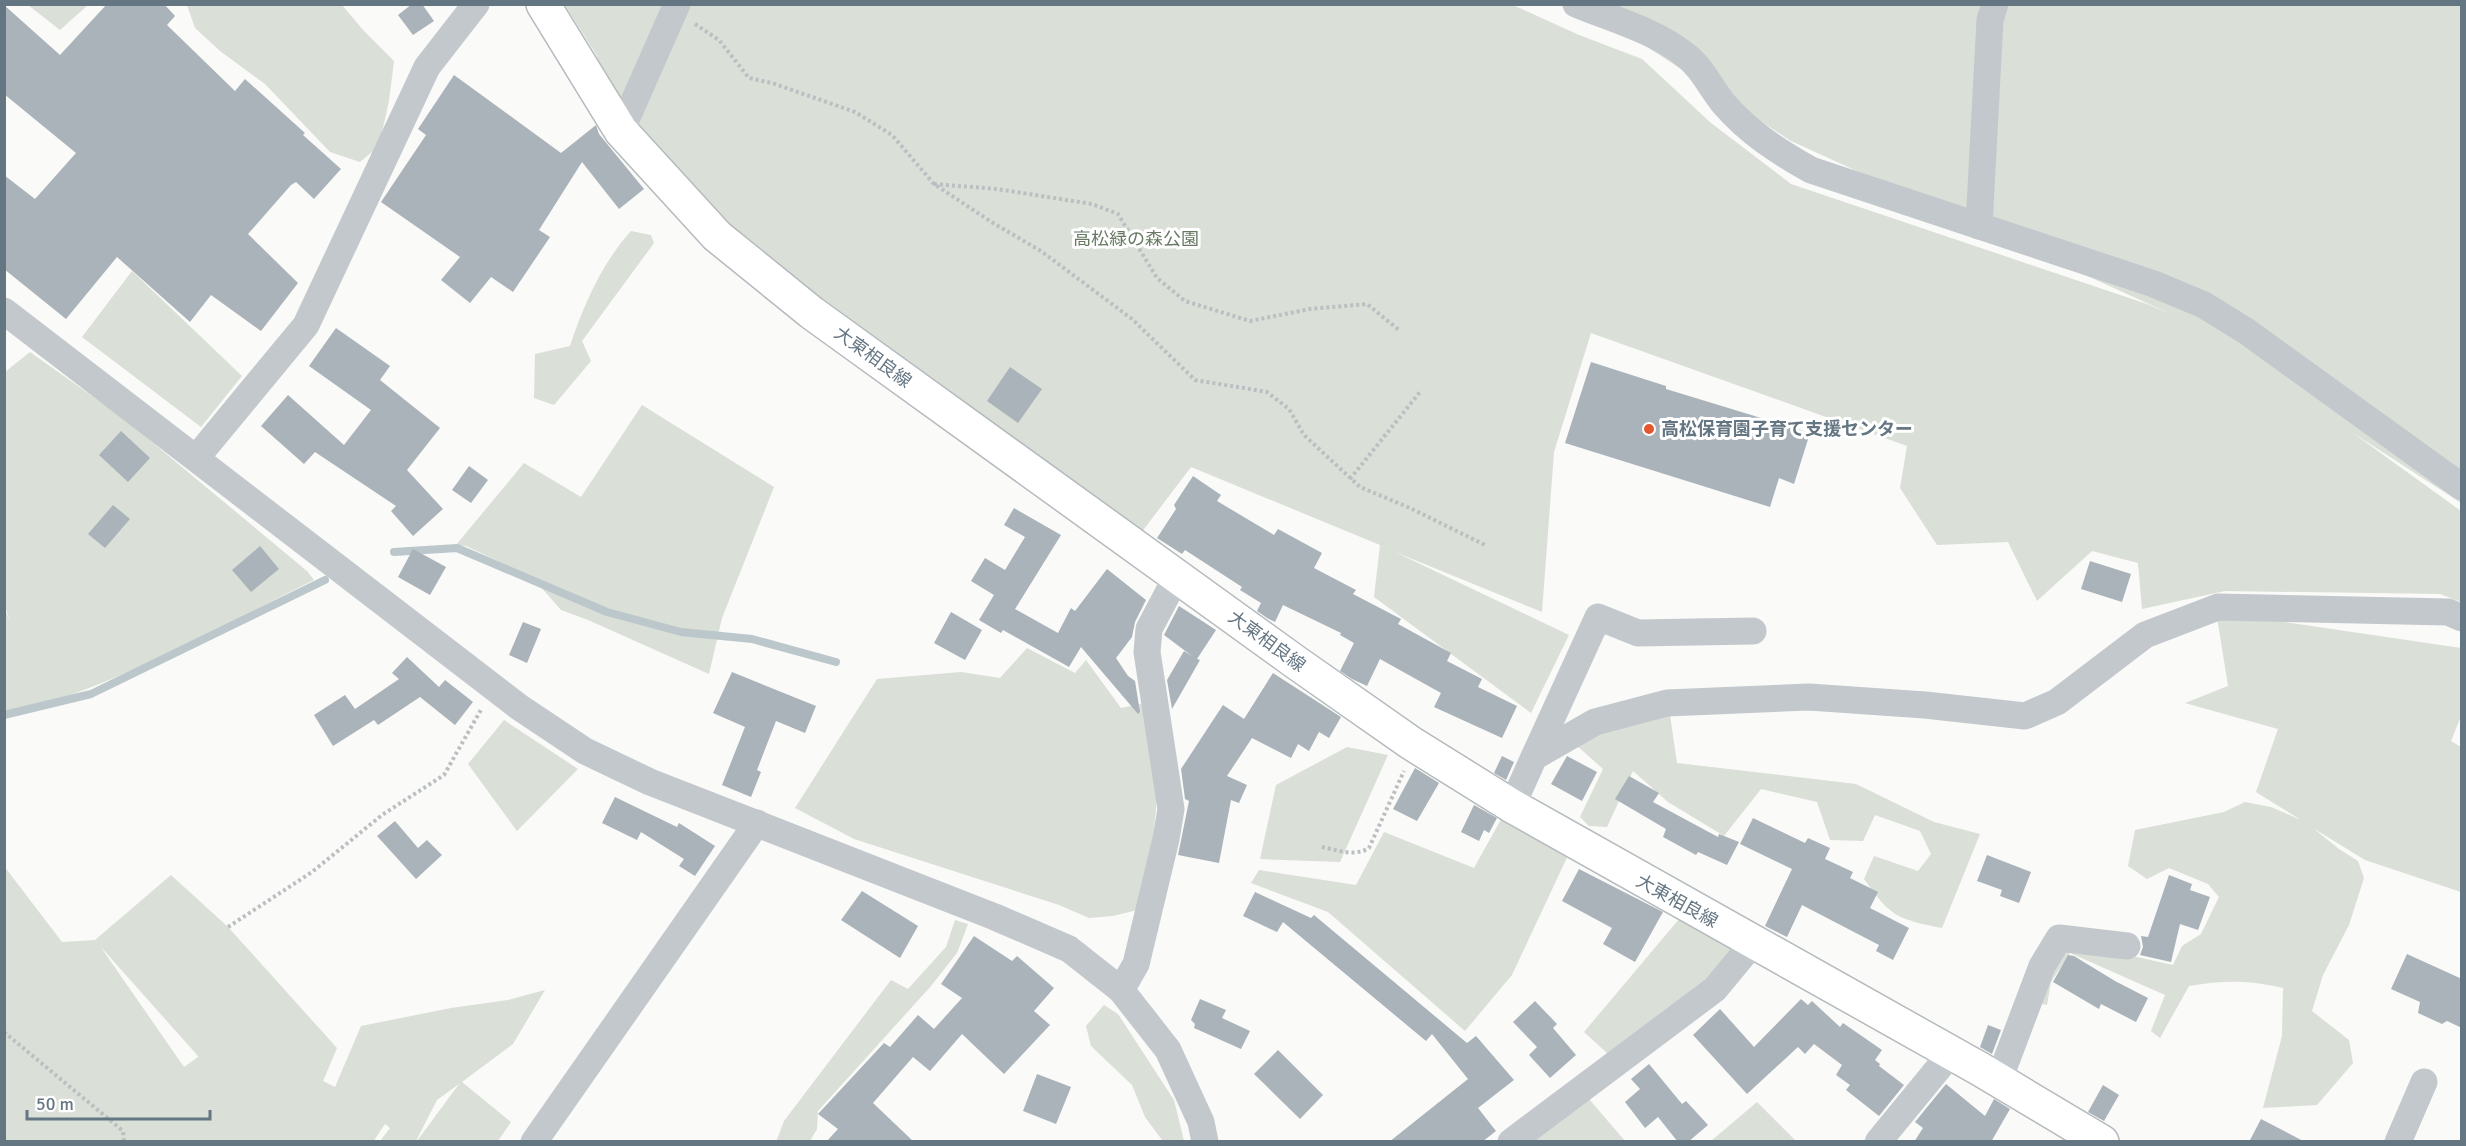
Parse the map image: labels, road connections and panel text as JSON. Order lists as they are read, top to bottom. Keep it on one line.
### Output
{"streets":{"main road":["大東相良線"]},"parks":["高松緑の森公園"],"places":["高松保育園子育て支援センター"],"scale_bar":"50 m"}
